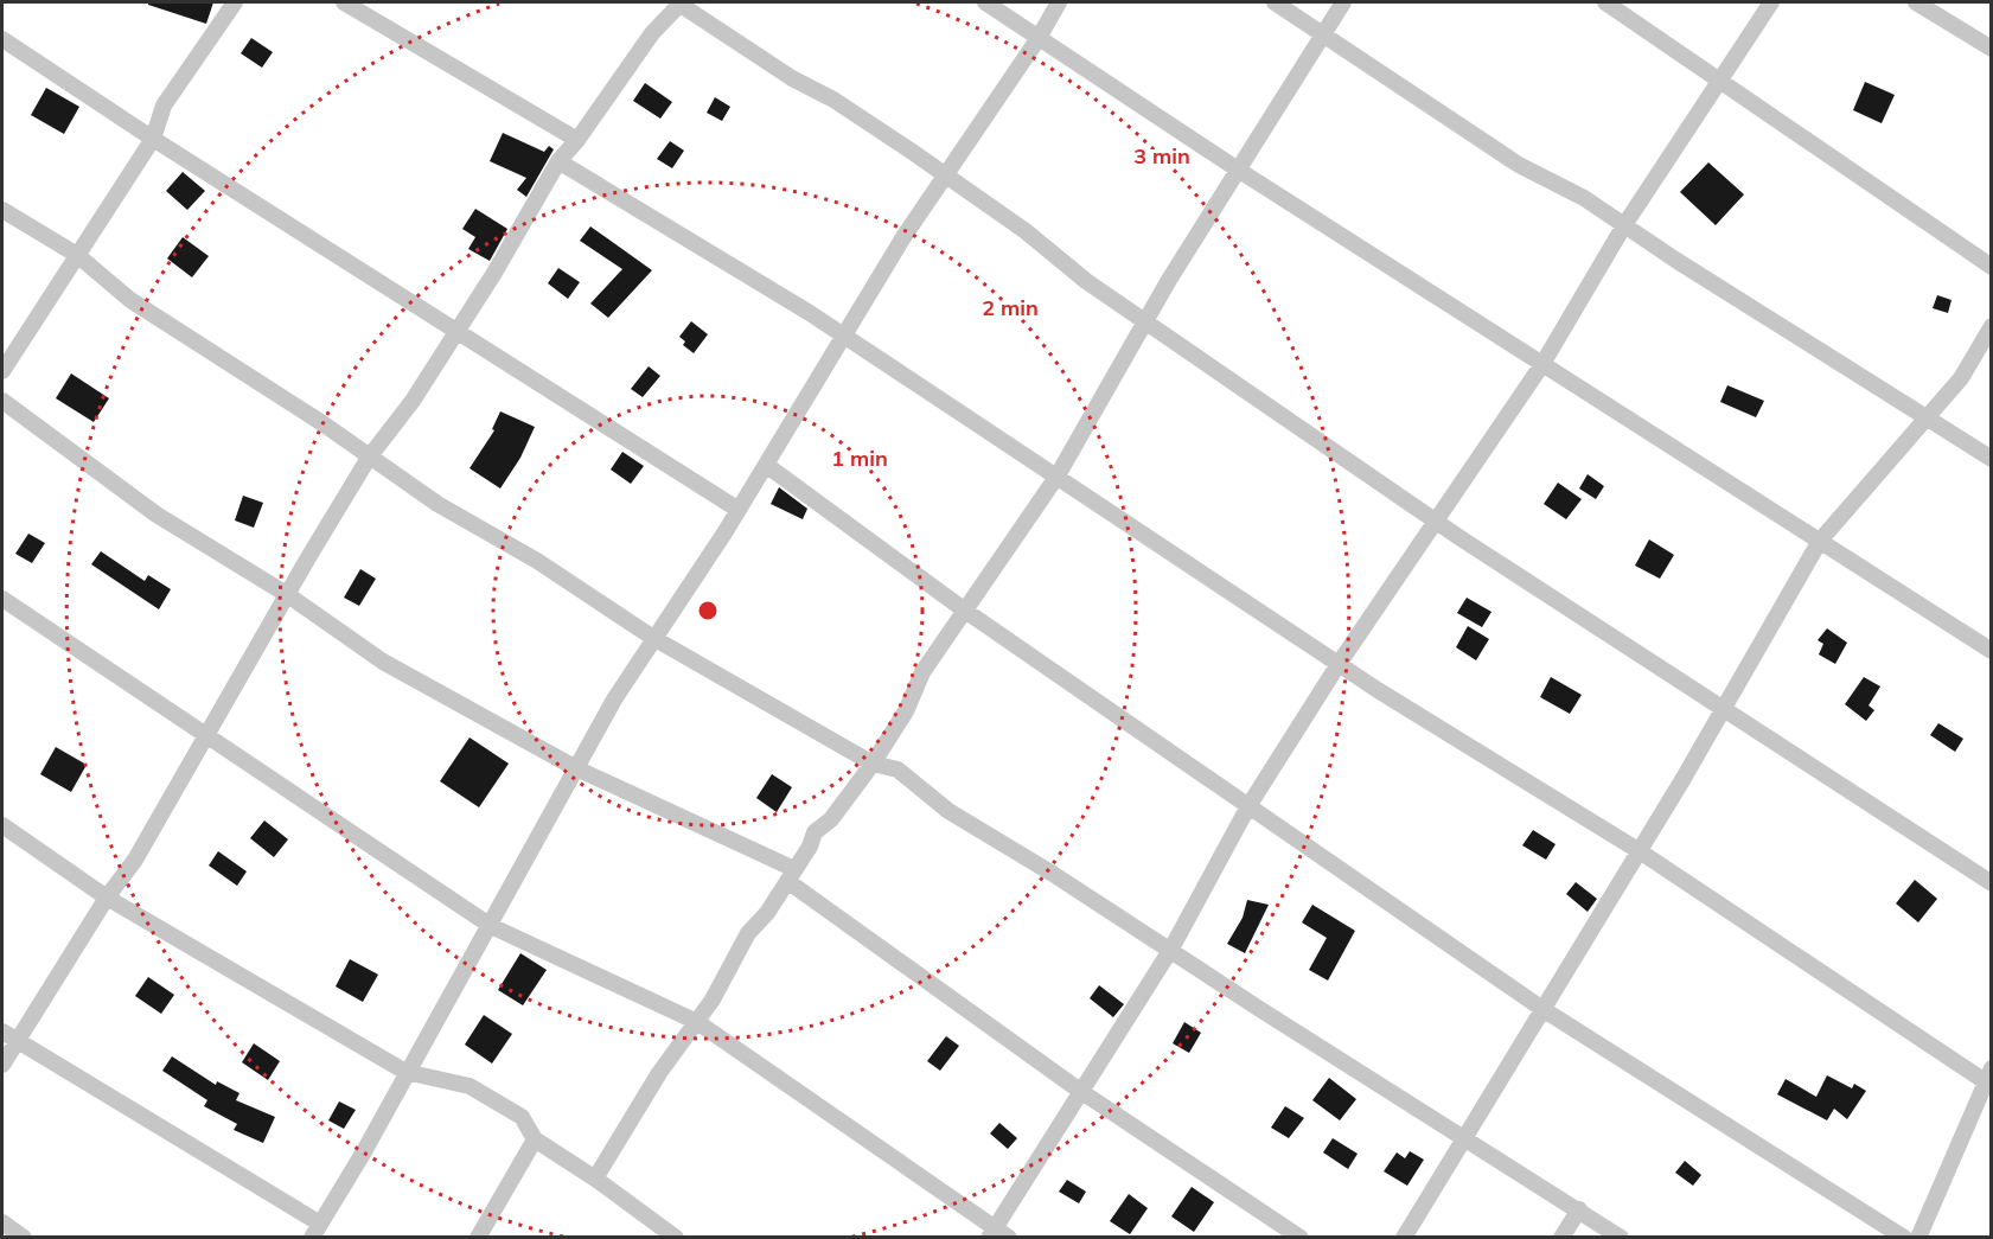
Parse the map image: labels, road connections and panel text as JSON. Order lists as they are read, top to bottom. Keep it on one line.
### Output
{"rings":["3 min","2 min","1 min"]}
